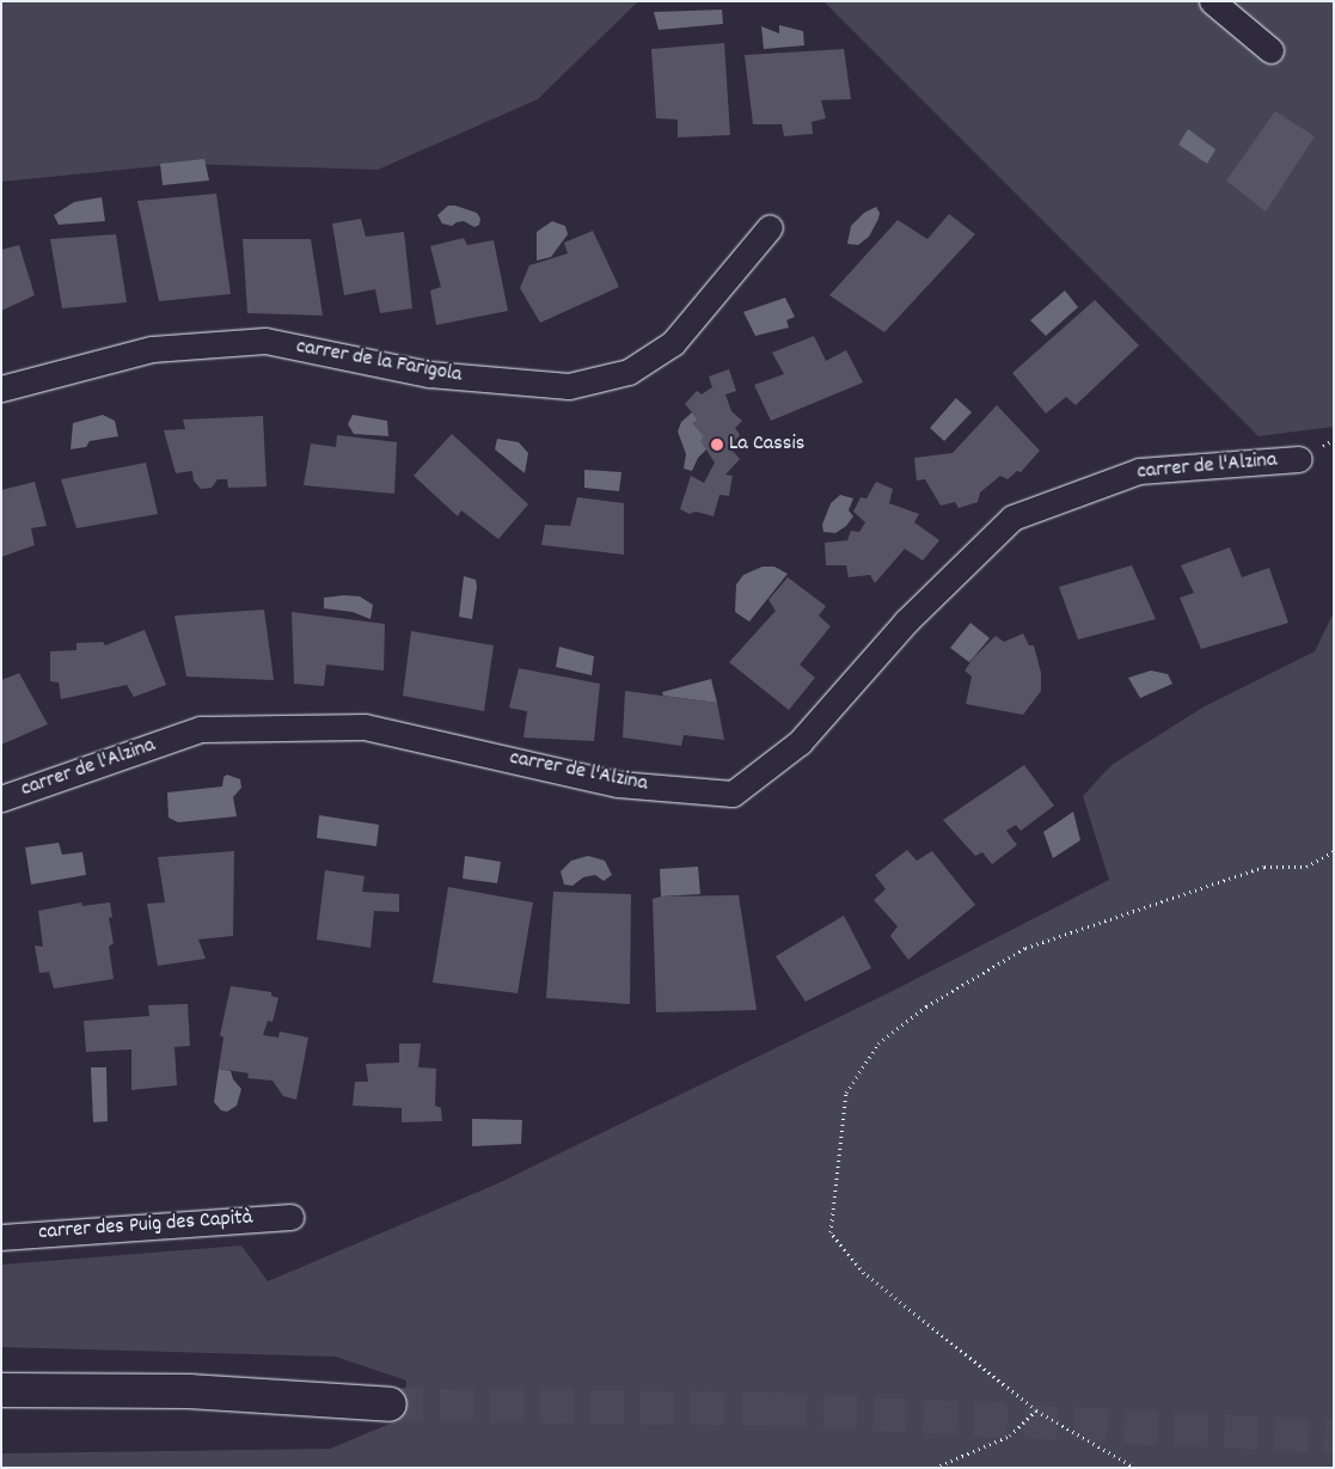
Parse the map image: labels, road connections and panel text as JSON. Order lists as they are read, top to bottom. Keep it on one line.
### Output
{"streets":{"street":["carrer de la Farigola","carrer de l'Alzina","carrer des Puig des Capità"]},"places":["La Cassis"]}
